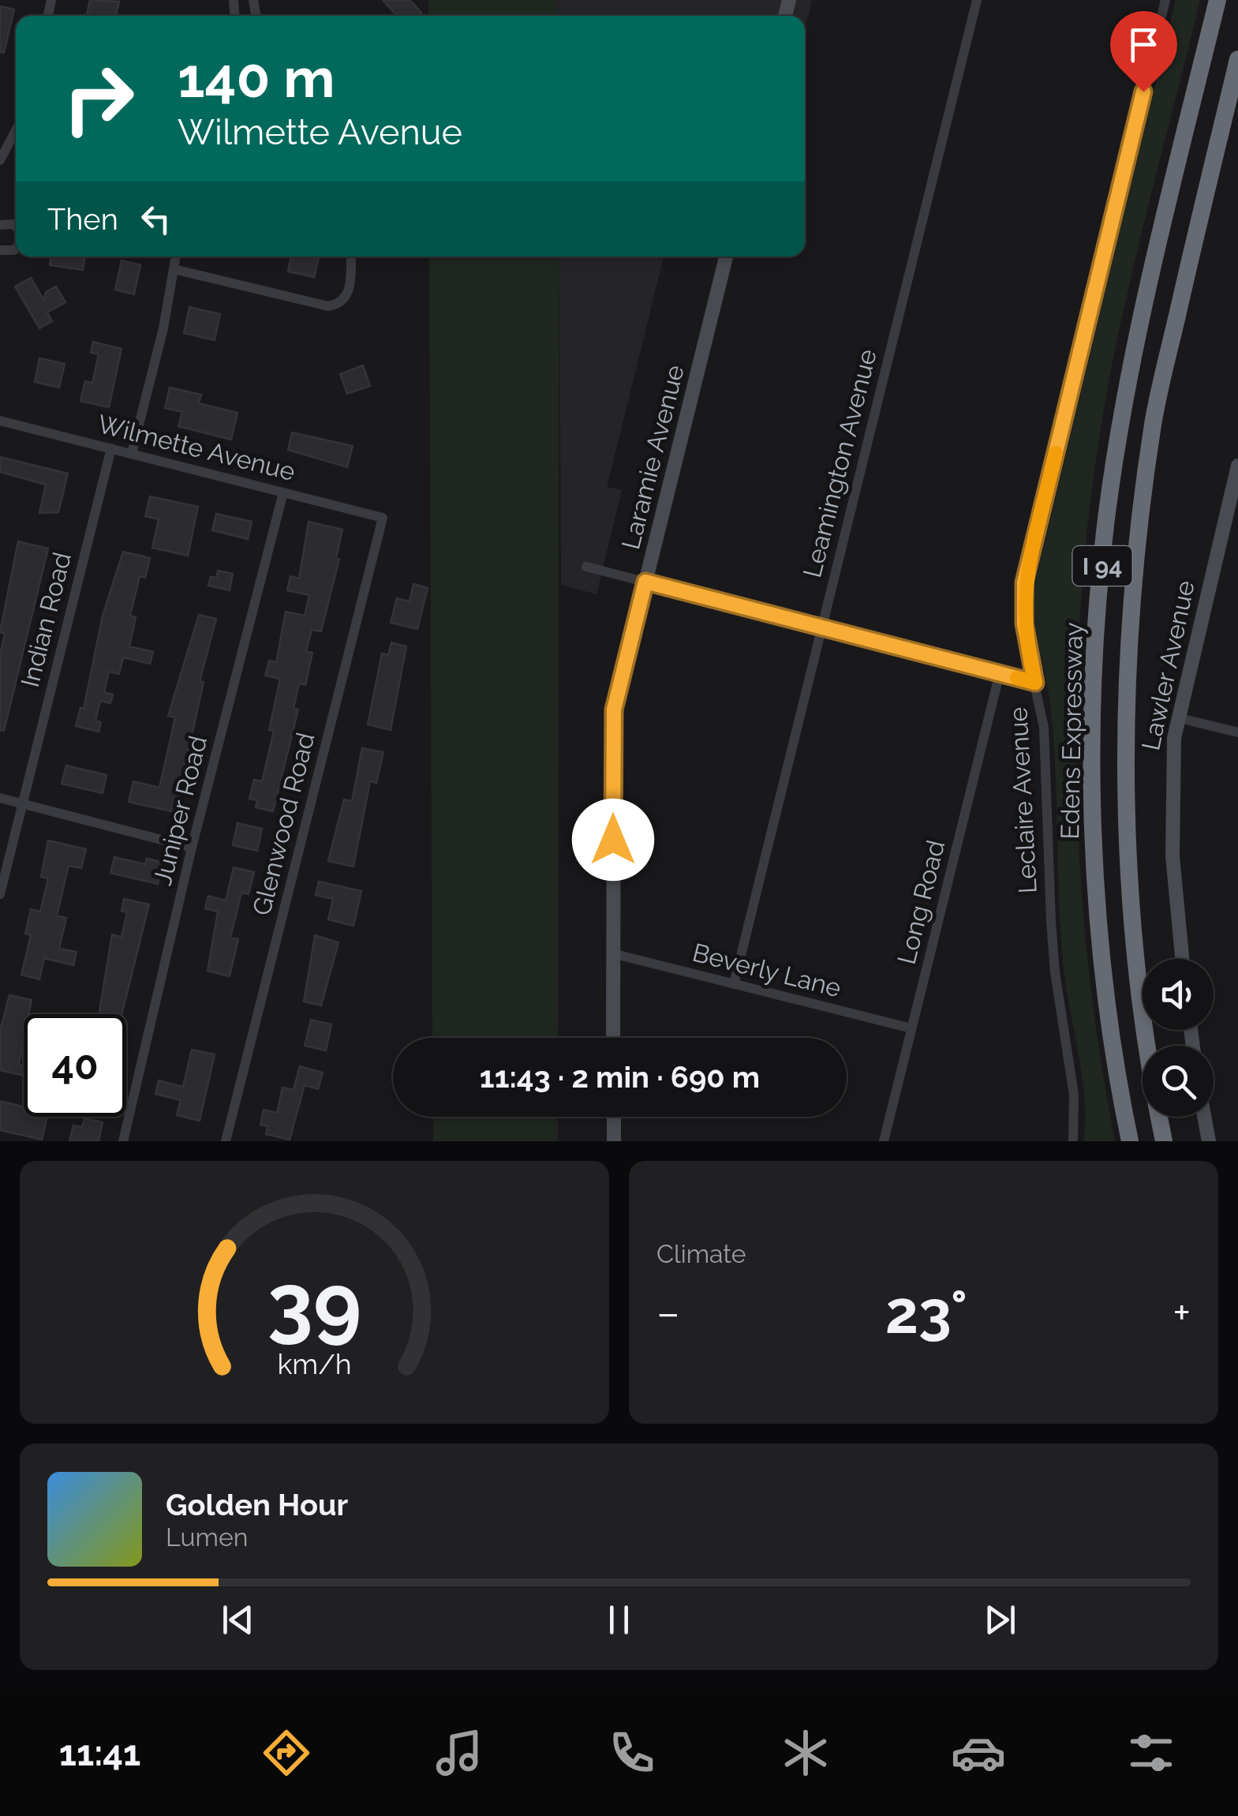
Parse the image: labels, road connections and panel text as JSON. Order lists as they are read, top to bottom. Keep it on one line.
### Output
{"streets":{"highway":["I 94","Edens Expressway"],"street":["Wilmette Avenue","Laramie Avenue","Leamington Avenue","Indian Road","Lawler Avenue","Leclaire Avenue","Juniper Road","Glenwood Road","Long Road","Beverly Lane"]},"crossings":[["Wilmette Avenue","Indian Road"],["Wilmette Avenue","Juniper Road"],["Wilmette Avenue","Glenwood Road"],["Laramie Avenue","Beverly Lane"],["Leamington Avenue","Beverly Lane"],["Long Road","Beverly Lane"]],"page":{"turn":["140 m","Wilmette Avenue"],"then":"Then","limit":"40","trip":"11:43 · 2 min · 690 m","tile":"Climate","heat":["−","23°","+"],"song":["Golden Hour","Lumen"],"tabs":"11:41","gauge":["39","km/h"]}}
